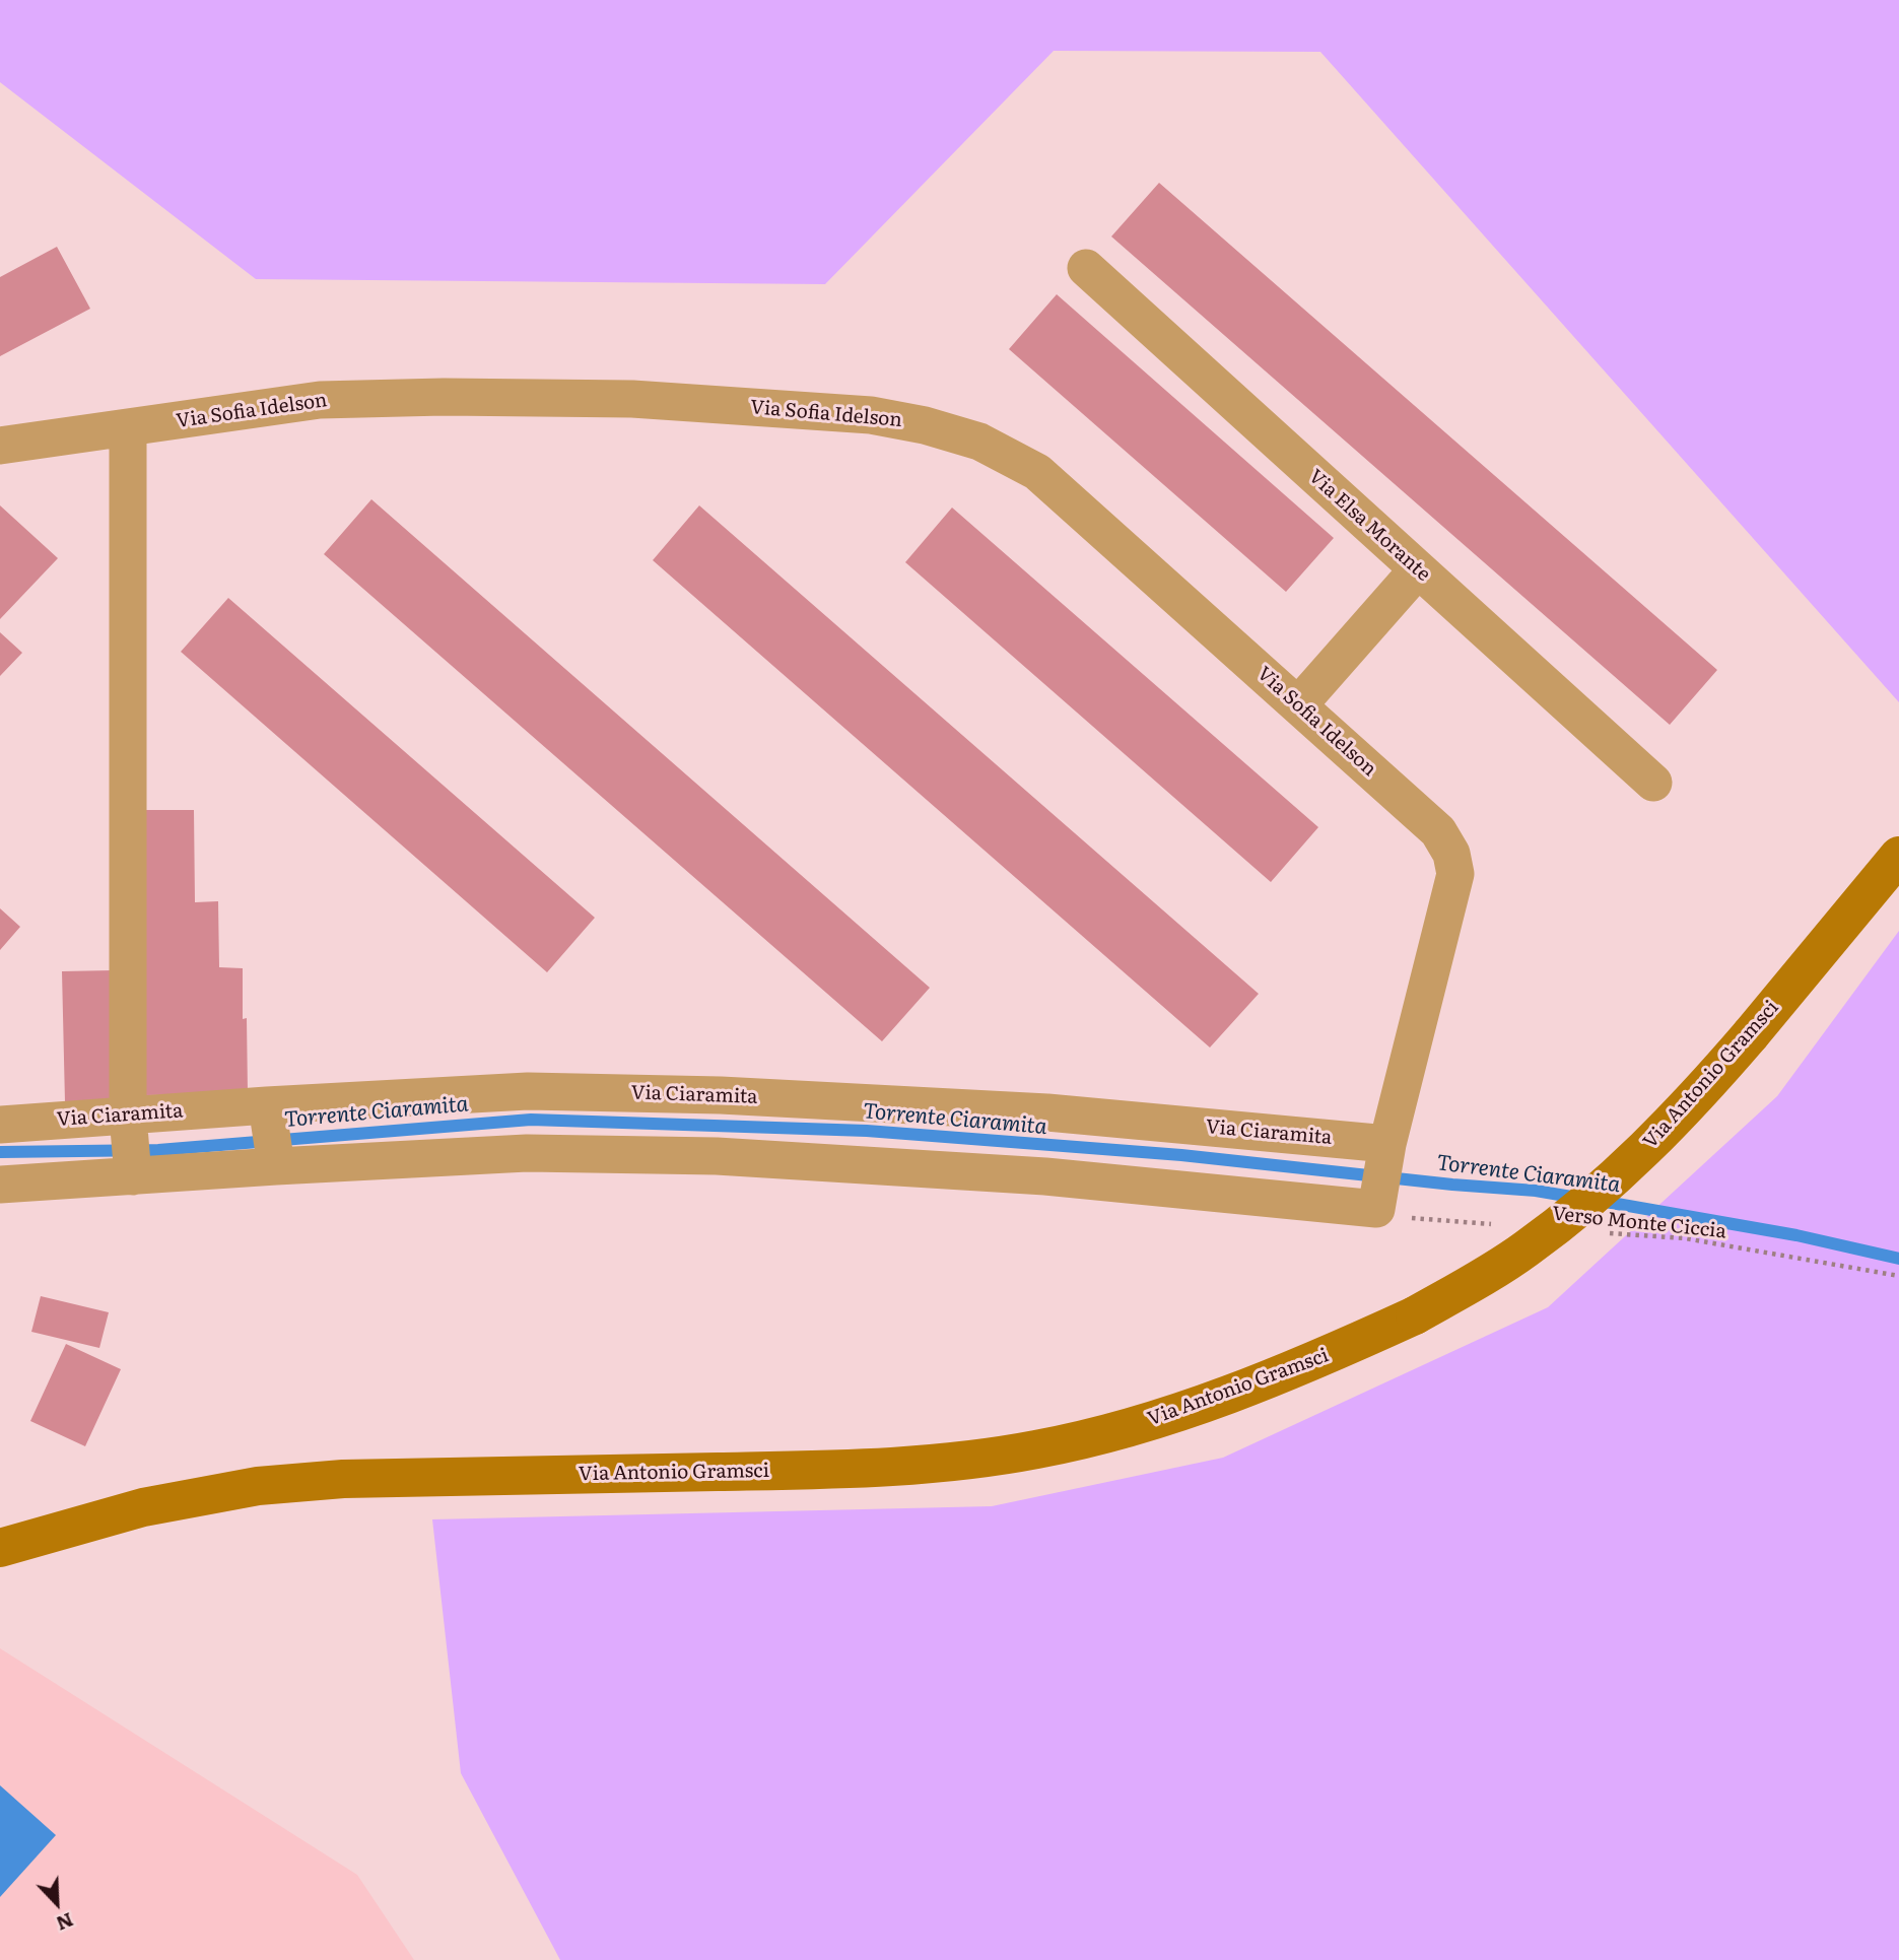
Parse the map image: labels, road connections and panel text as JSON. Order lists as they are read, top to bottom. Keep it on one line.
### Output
{"streets":{"main road":["Via Antonio Gramsci"],"street":["Via Sofia Idelson","Via Elsa Morante","Via Ciaramita"],"path":["Verso Monte Ciccia"]},"crossings":[["Via Sofia Idelson","Via Ciaramita"]],"water":["Torrente Ciaramita"],"north":"bottom right"}
